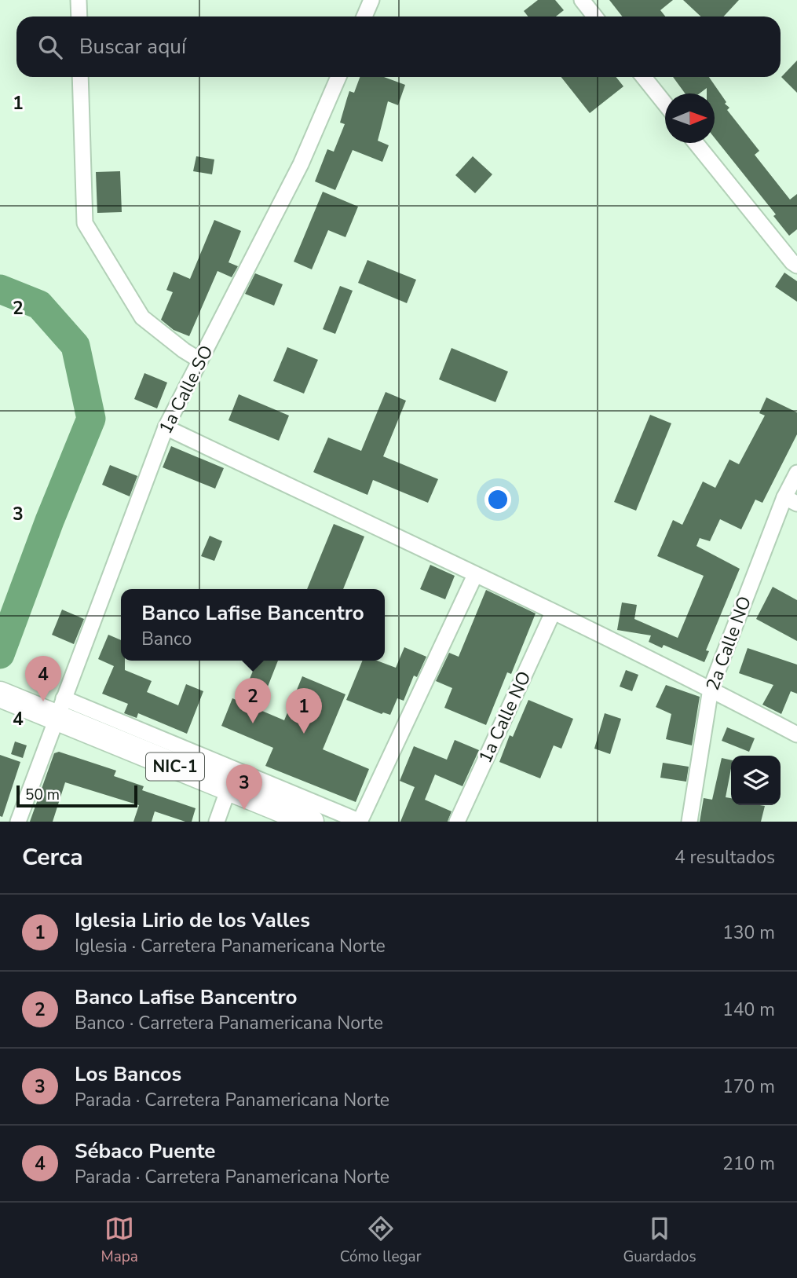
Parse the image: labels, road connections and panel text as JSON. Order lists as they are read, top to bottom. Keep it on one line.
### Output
{"streets":{"highway":["NIC-1"],"street":["1a Calle SO","2a Calle NO","1a Calle NO"]},"crossings":[["1a Calle SO","NIC-1"]],"scale_bar":"50 m","north":"right","page":{"search":"Buscar aquí","popup":["Banco Lafise Bancentro","Banco"],"pins":["4","2","1","3"],"scale":"50 m","heading":["Cerca","4 resultados"],"list":[{"mark":"1","name":"Iglesia Lirio de los Valles","note":"Iglesia · Carretera Panamericana Norte","value":"130 m"},{"mark":"2","name":"Banco Lafise Bancentro","note":"Banco · Carretera Panamericana Norte","value":"140 m"},{"mark":"3","name":"Los Bancos","note":"Parada · Carretera Panamericana Norte","value":"170 m"},{"mark":"4","name":"Sébaco Puente","note":"Parada · Carretera Panamericana Norte","value":"210 m"}],"nav":["Mapa","Cómo llegar","Guardados"]},"grid":{"rows":["1","2","3","4"]}}
